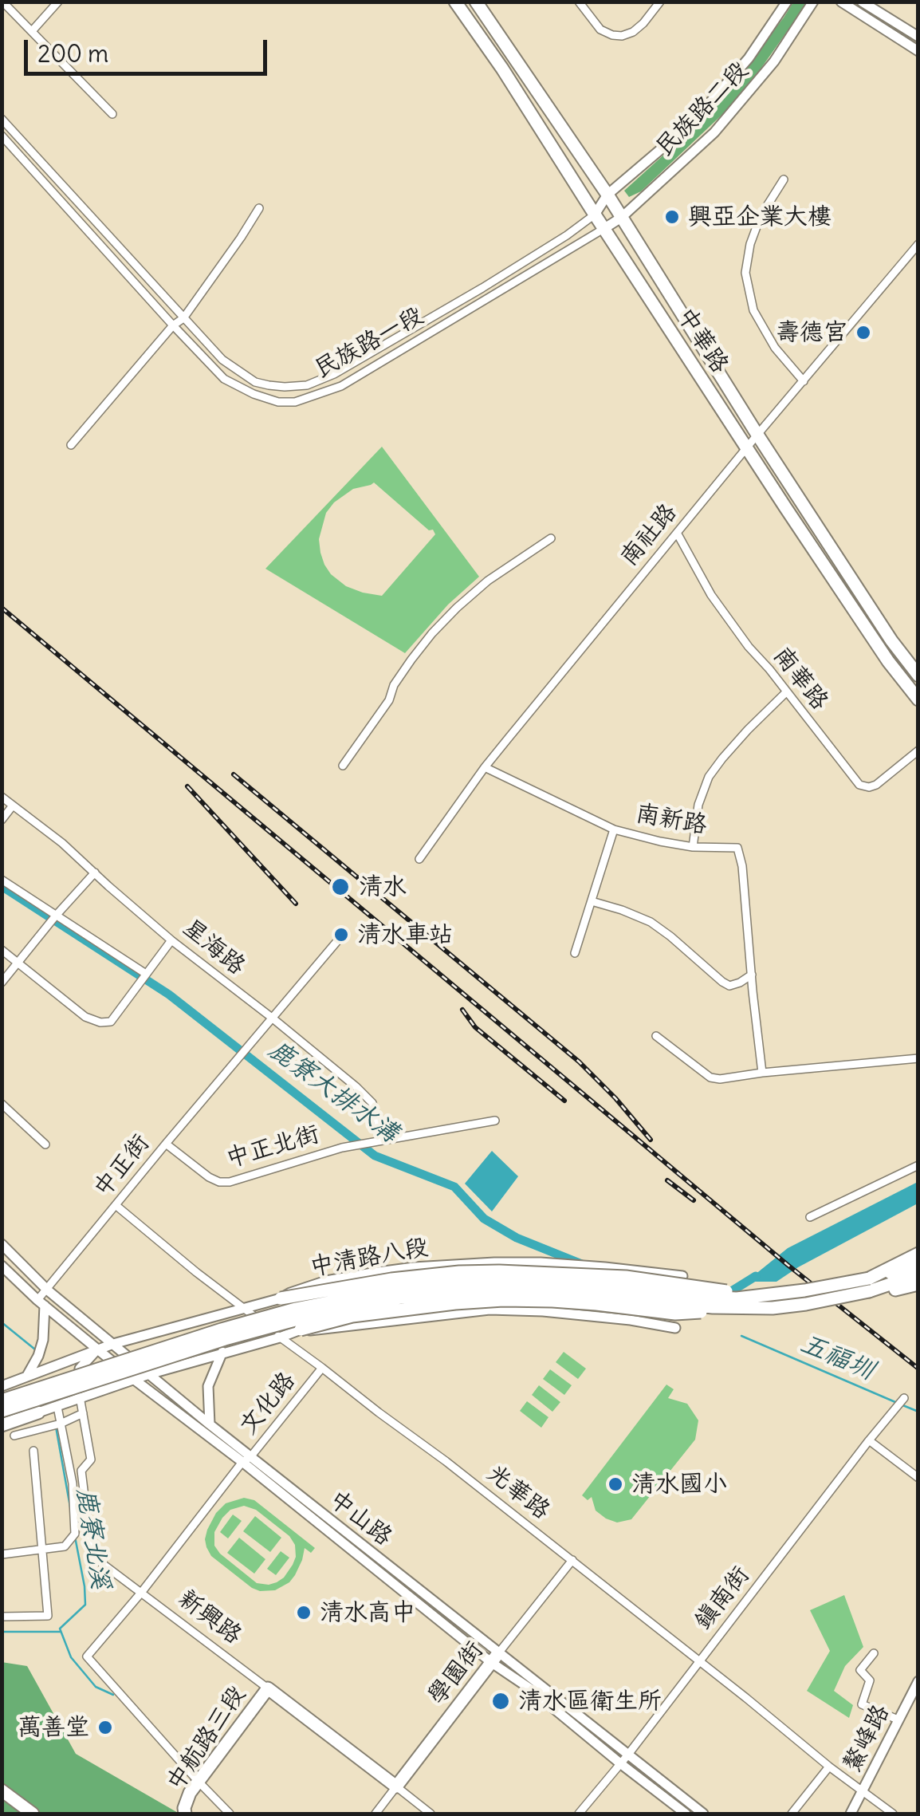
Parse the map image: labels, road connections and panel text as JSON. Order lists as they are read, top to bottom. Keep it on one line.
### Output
{"streets":{"main road":["中華路","新興路","學園街","中航路三段"],"street":["民族路二段","民族路一段","南社路","南華路","南新路","星海路","中正北街","中正街","中清路八段","文化路","光華路","中山路","鎮南街","鰲峰路"]},"crossings":[["民族路二段","中華路"],["民族路二段","民族路一段"],["中華路","民族路一段"],["中華路","南社路"],["南社路","南華路"],["南社路","南新路"],["星海路","中正北街"],["星海路","中正街"],["中正北街","中正街"],["中正街","光華路"],["中正街","中山路"],["中清路八段","光華路"],["中清路八段","中山路"],["文化路","光華路"],["文化路","中山路"],["文化路","新興路"],["文化路","中航路三段"],["光華路","鎮南街"],["光華路","學園街"],["光華路","鰲峰路"],["中山路","鎮南街"],["中山路","學園街"],["新興路","學園街"],["新興路","中航路三段"]],"water":["鹿寮大排水溝","五福圳","鹿寮北溪"],"places":["興亞企業大樓","壽德宮","清水","清水車站","清水國小","清水高中","清水區衛生所","萬善堂"],"scale_bar":"200 m"}
